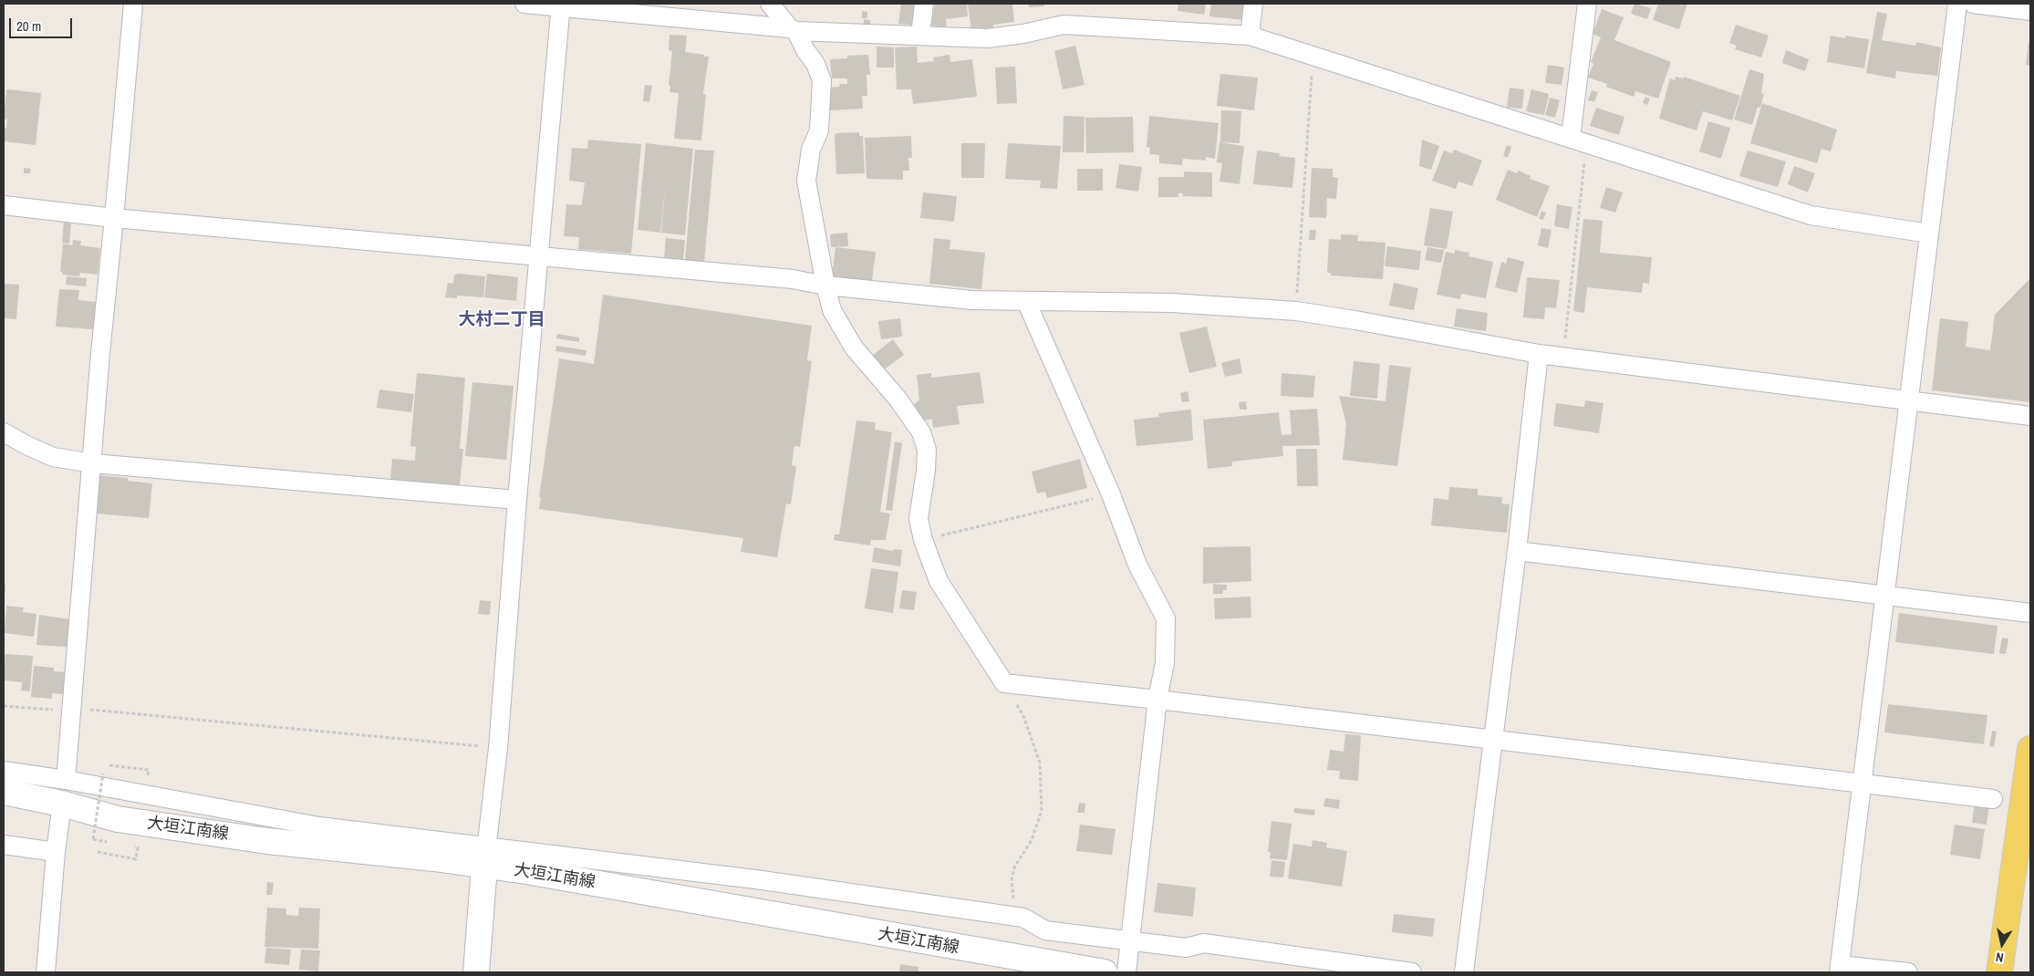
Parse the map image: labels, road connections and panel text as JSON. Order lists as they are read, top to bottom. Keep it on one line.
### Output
{"streets":{"main road":["大垣江南線"]},"districts":["大村二丁目"],"scale_bar":"20 m","north":"bottom"}
